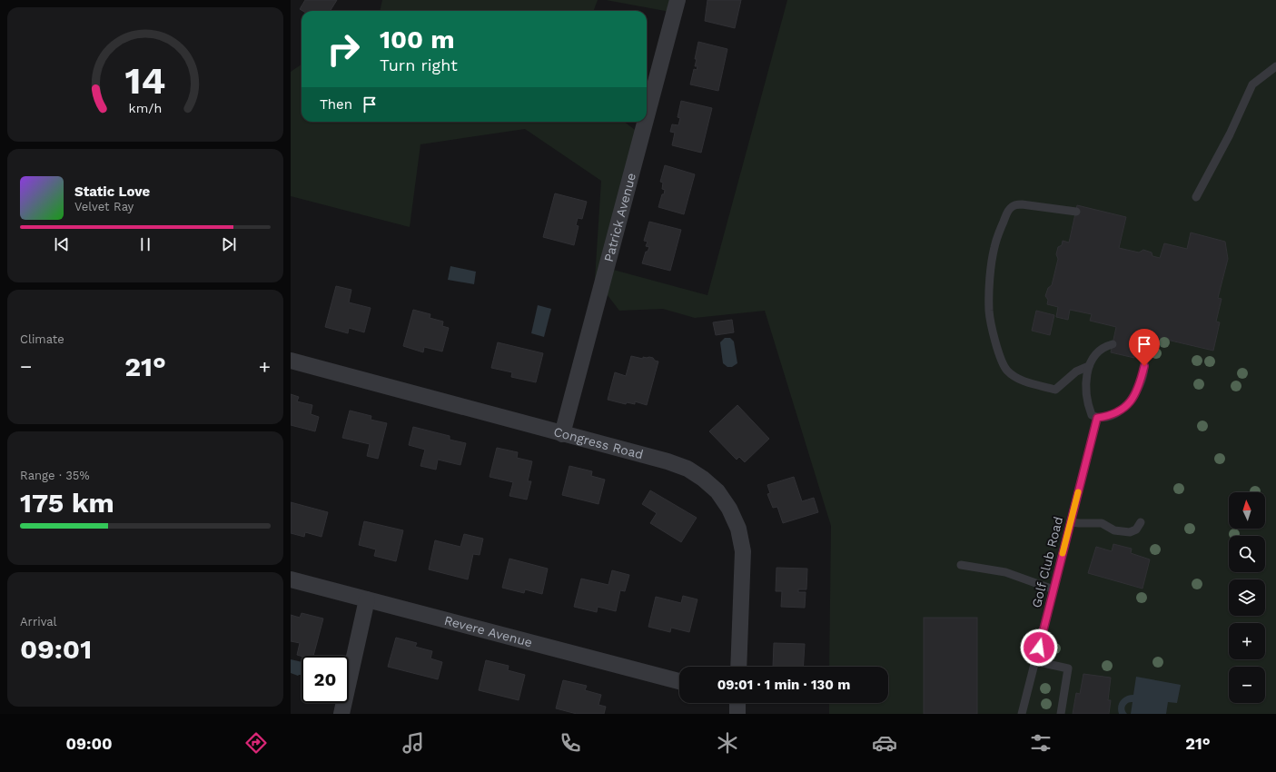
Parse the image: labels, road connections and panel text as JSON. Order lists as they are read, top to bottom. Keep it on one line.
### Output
{"streets":{"street":["Patrick Avenue","Congress Road","Revere Avenue"],"lane":["Golf Club Road"]},"crossings":[["Patrick Avenue","Congress Road"]],"north":"top","page":{"turn":["100 m","Turn right"],"then":"Then","song":["Static Love","Velvet Ray"],"tile":["Climate",["Range · 35%","175 km"],["Arrival","09:01"]],"heat":["−","21°","+"],"map_buttons":["+","−"],"limit":"20","trip":"09:01 · 1 min · 130 m","tabs":["09:00","21°"],"gauge":["14","km/h"]}}
